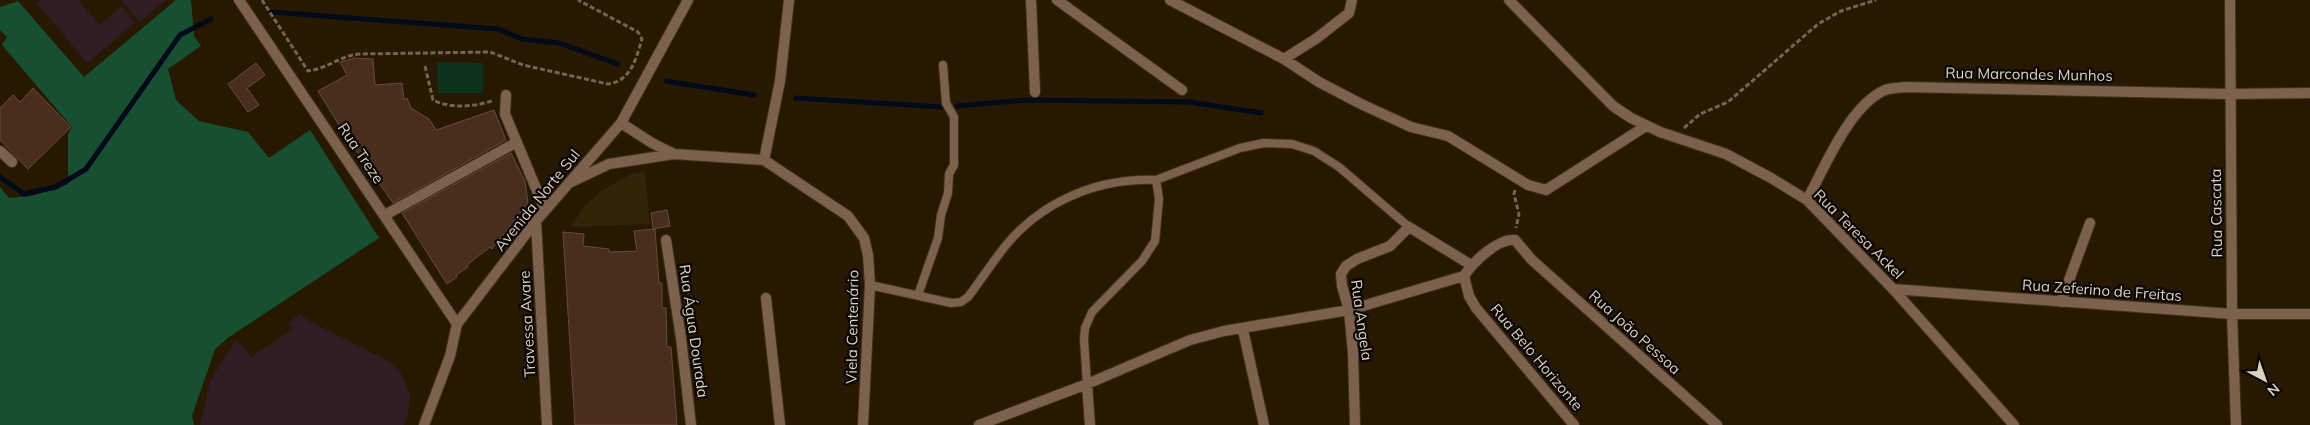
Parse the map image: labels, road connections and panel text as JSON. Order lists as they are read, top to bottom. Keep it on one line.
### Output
{"streets":{"street":["Rua Marcondes Munhos","Rua Treze","Avenida Norte Sul","Rua Cascata","Rua Teresa Ackel","Rua Zeferino de Freitas","Rua Angela","Travessa Avare","Viela Centenário","Rua Água Dourada","Rua João Pessoa","Rua Belo Horizonte"]},"crossings":[["Rua Marcondes Munhos","Rua Cascata"],["Rua Marcondes Munhos","Rua Teresa Ackel"],["Rua Treze","Avenida Norte Sul"],["Avenida Norte Sul","Travessa Avare"],["Rua Cascata","Rua Zeferino de Freitas"],["Rua Teresa Ackel","Rua Zeferino de Freitas"]],"north":"bottom right"}
